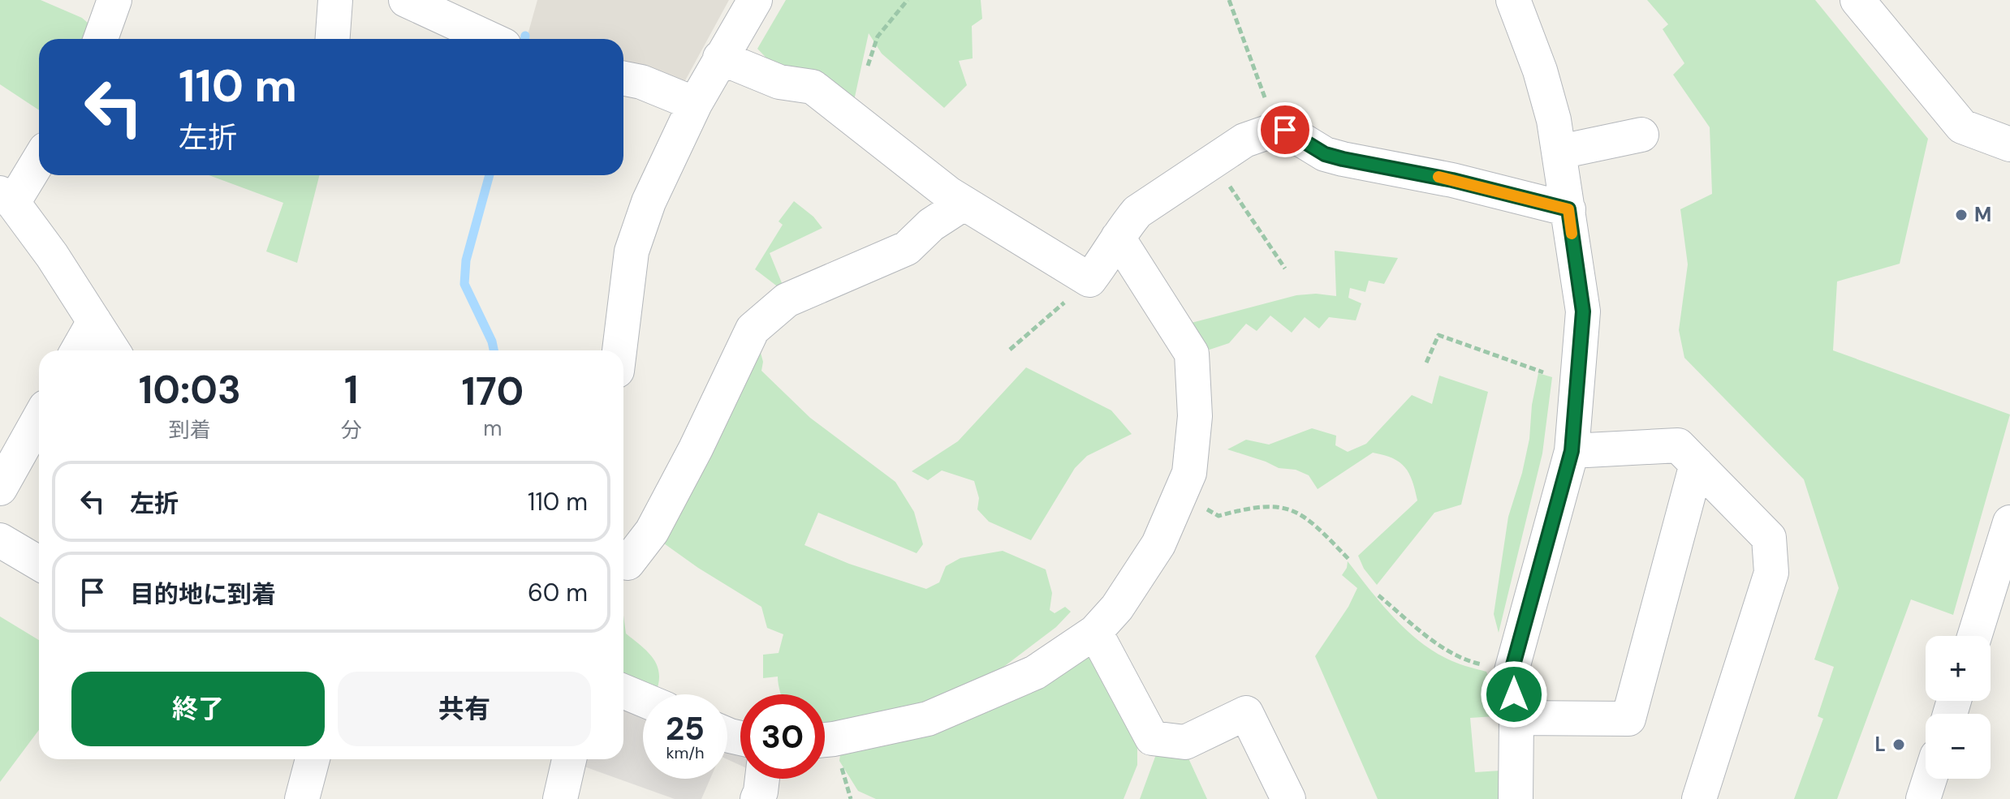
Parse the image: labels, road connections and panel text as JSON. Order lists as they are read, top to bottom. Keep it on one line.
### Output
{"places":["M","L"],"page":{"turn":["110 m","左折"],"eta":["10:03","到着","1","分","170","m"],"list":[{"name":"左折","value":"110 m"},{"name":"目的地に到着","value":"60 m"}],"map_buttons":["+","−"],"buttons":["終了","共有"],"speed":"25 km/h","limit":"30"}}
